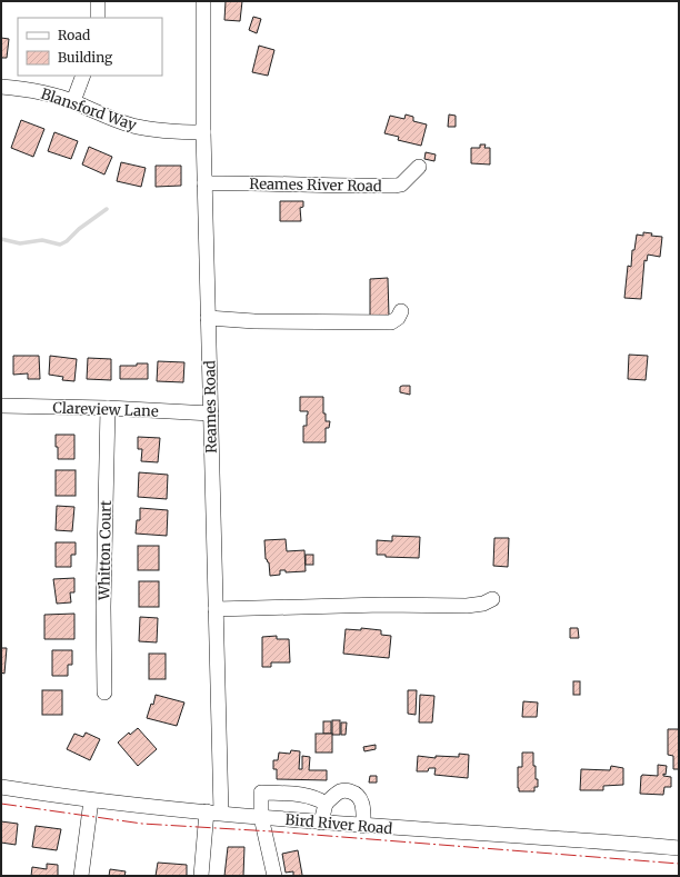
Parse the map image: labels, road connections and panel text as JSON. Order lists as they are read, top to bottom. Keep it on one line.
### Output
{"streets":{"street":["Blansford Way","Reames River Road","Reames Road","Clareview Lane","Whitton Court","Bird River Road"]},"crossings":[["Blansford Way","Reames Road"],["Reames River Road","Reames Road"],["Reames Road","Clareview Lane"],["Reames Road","Bird River Road"],["Clareview Lane","Whitton Court"]],"legend":["Road","Building"]}
